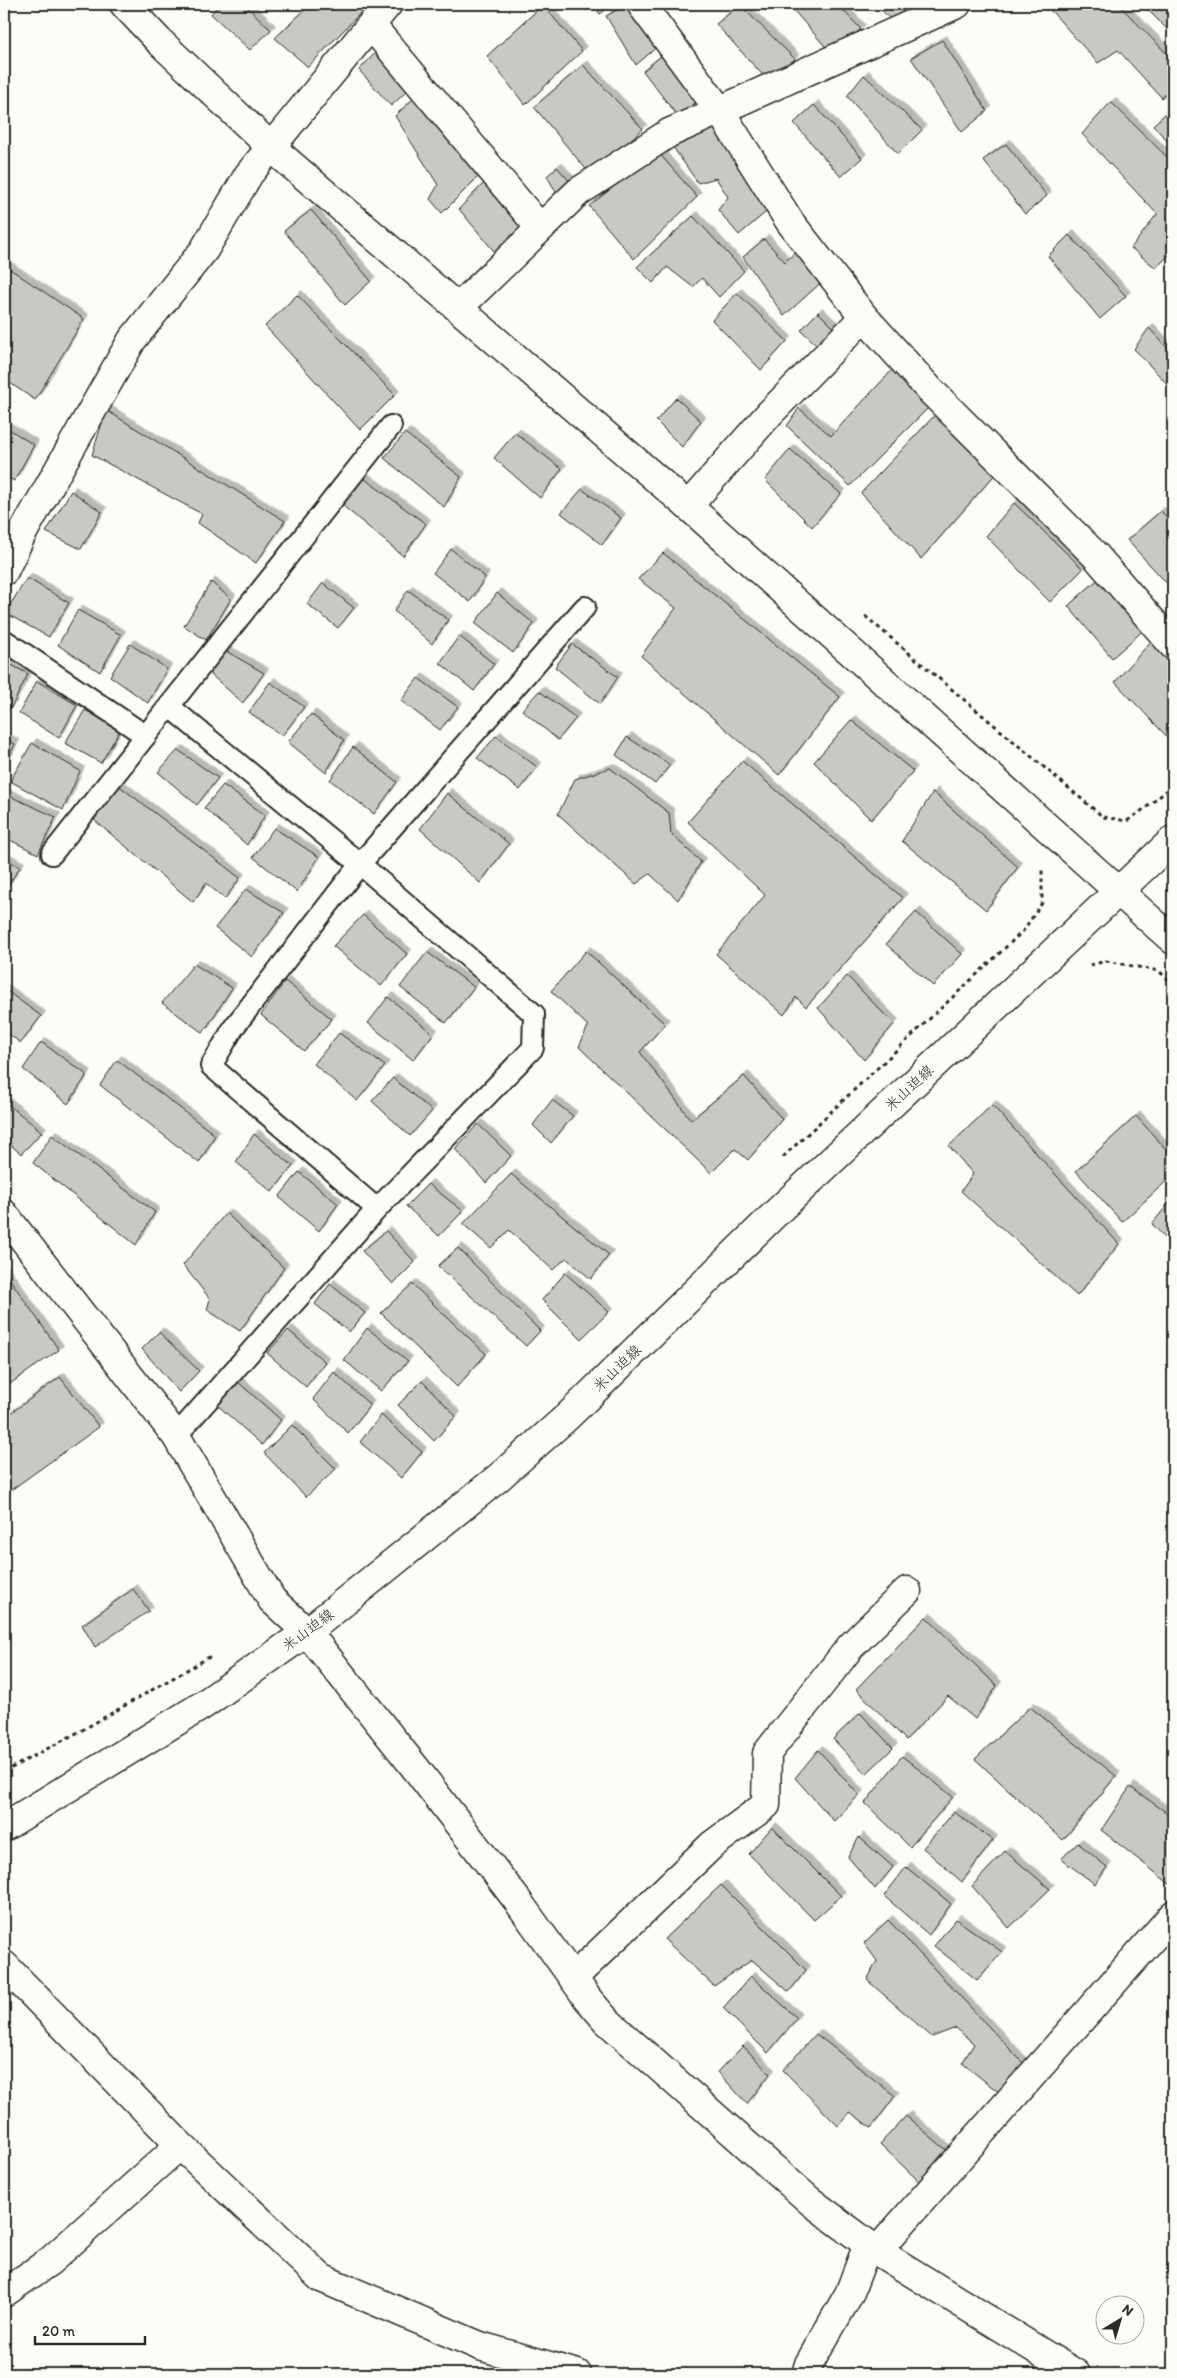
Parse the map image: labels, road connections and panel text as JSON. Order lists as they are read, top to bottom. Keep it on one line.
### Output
{"streets":{"street":["米山迫線"]},"scale_bar":"20 m","north":"top right"}
